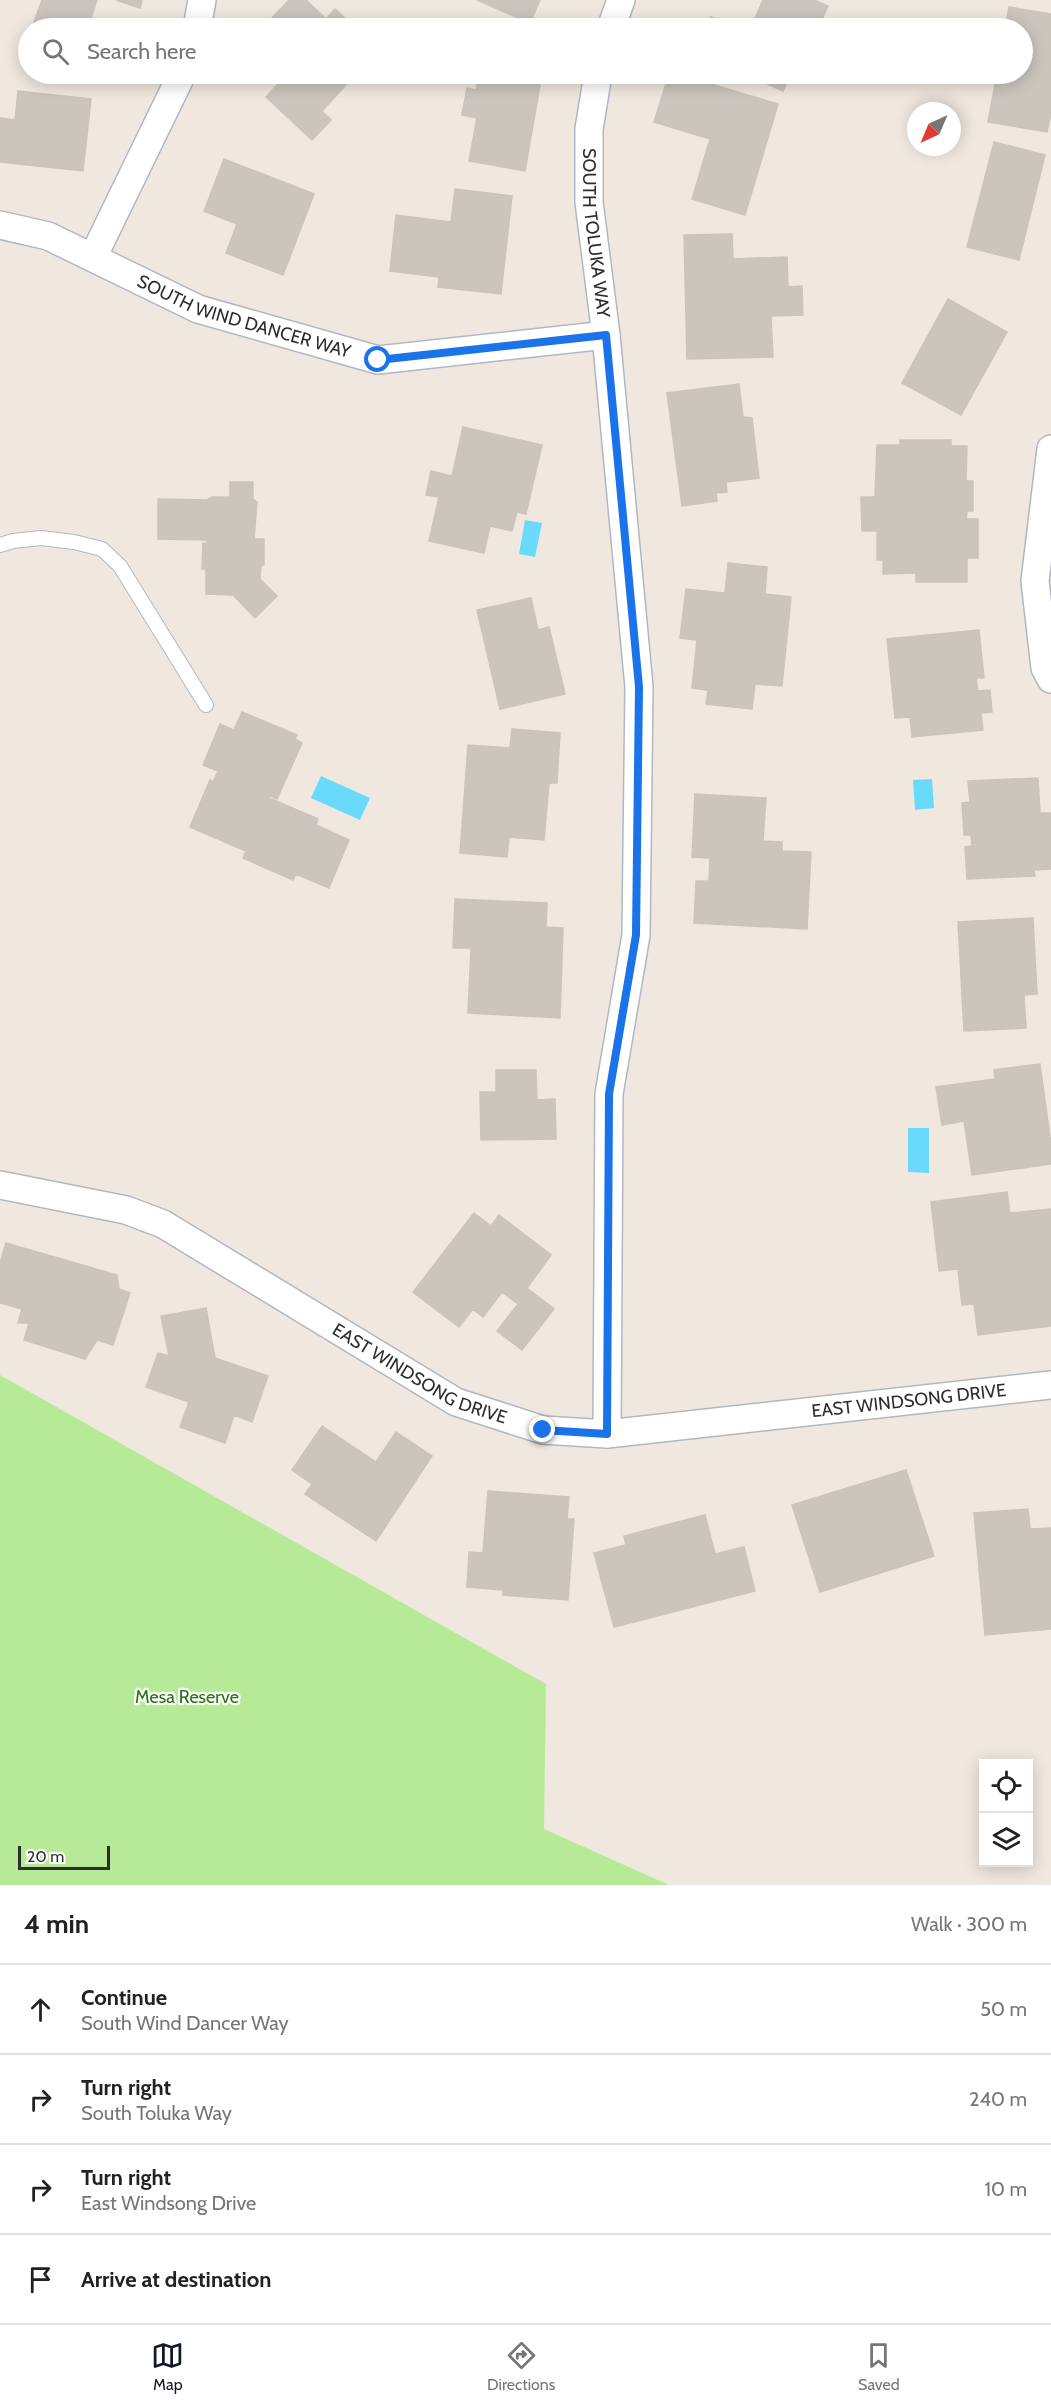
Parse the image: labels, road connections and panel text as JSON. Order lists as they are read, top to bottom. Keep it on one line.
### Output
{"streets":{"street":["SOUTH TOLUKA WAY","SOUTH WIND DANCER WAY","EAST WINDSONG DRIVE"]},"crossings":[["SOUTH TOLUKA WAY","SOUTH WIND DANCER WAY"],["SOUTH TOLUKA WAY","EAST WINDSONG DRIVE"]],"parks":["Mesa Reserve"],"scale_bar":"20 m","north":"bottom left","page":{"search":"Search here","scale":"20 m","heading":["4 min","Walk · 300 m"],"list":[["Continue","South Wind Dancer Way","50 m"],["Turn right","South Toluka Way","240 m"],["Turn right","East Windsong Drive","10 m"],"Arrive at destination"],"nav":["Map","Directions","Saved"]}}
